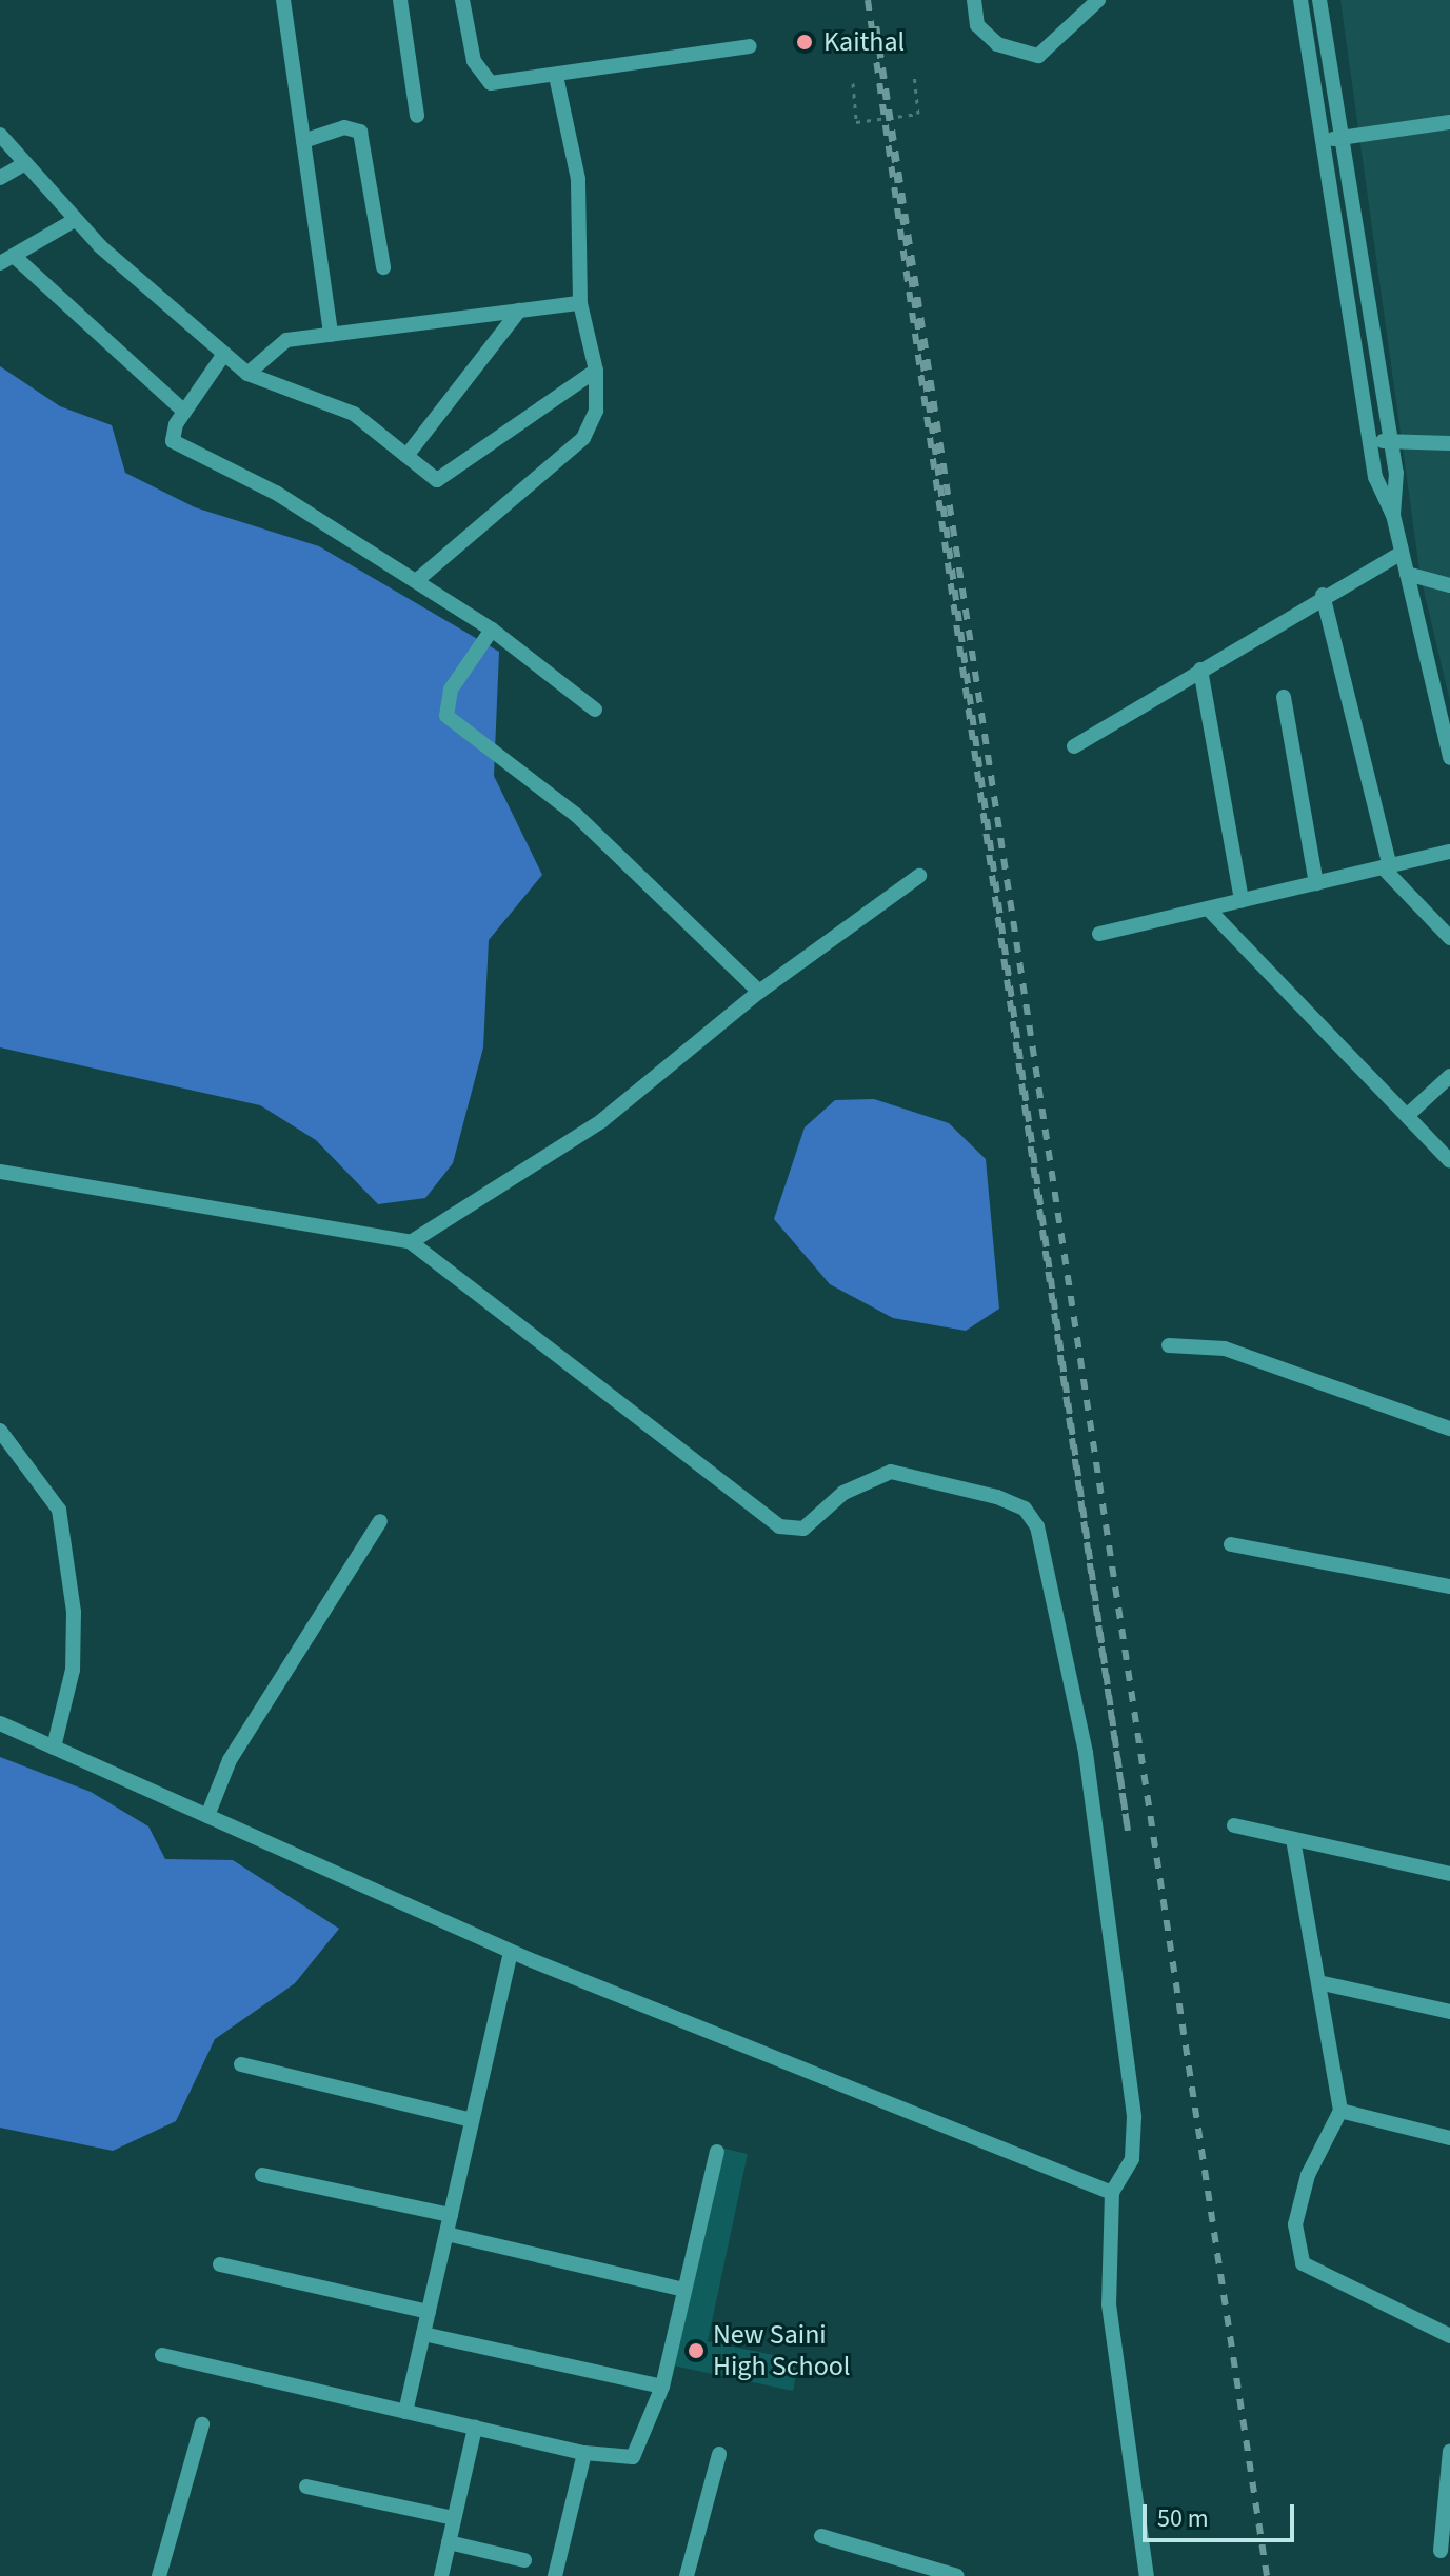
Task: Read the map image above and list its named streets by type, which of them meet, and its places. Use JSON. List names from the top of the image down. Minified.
{"places":["Kaithal","New Saini High School"],"scale_bar":"50 m"}
